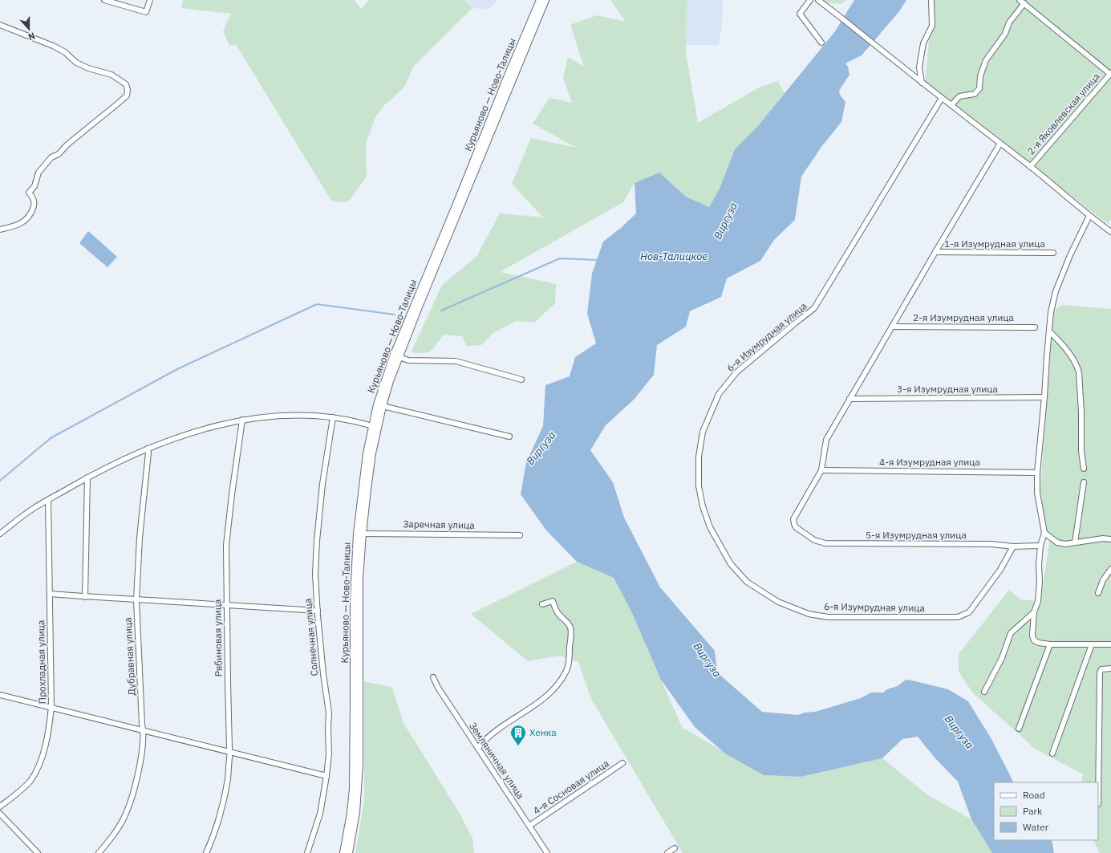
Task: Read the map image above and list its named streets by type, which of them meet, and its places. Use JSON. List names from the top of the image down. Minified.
{"streets":{"main road":["Курьяново — Ново-Талицы"],"street":["2-я Яковлевская улица","1-я Изумрудная улица","2-я Изумрудная улица","6-я Изумрудная улица","3-я Изумрудная улица","4-я Изумрудная улица","Заречная улица","5-я Изумрудная улица","Солнечная улица","Рябиновая улица","Дубравная улица","Прохладная улица","Земляничная улица","4-я Сосновая улица"]},"crossings":[["Курьяново — Ново-Талицы","Заречная улица"],["6-я Изумрудная улица","5-я Изумрудная улица"],["4-я Изумрудная улица","5-я Изумрудная улица"],["Земляничная улица","4-я Сосновая улица"]],"water":["Виргуза","Нов-Талицкое"],"places":{"building":["Хенка"]},"legend":["Road","Park","Water"],"north":"bottom"}
